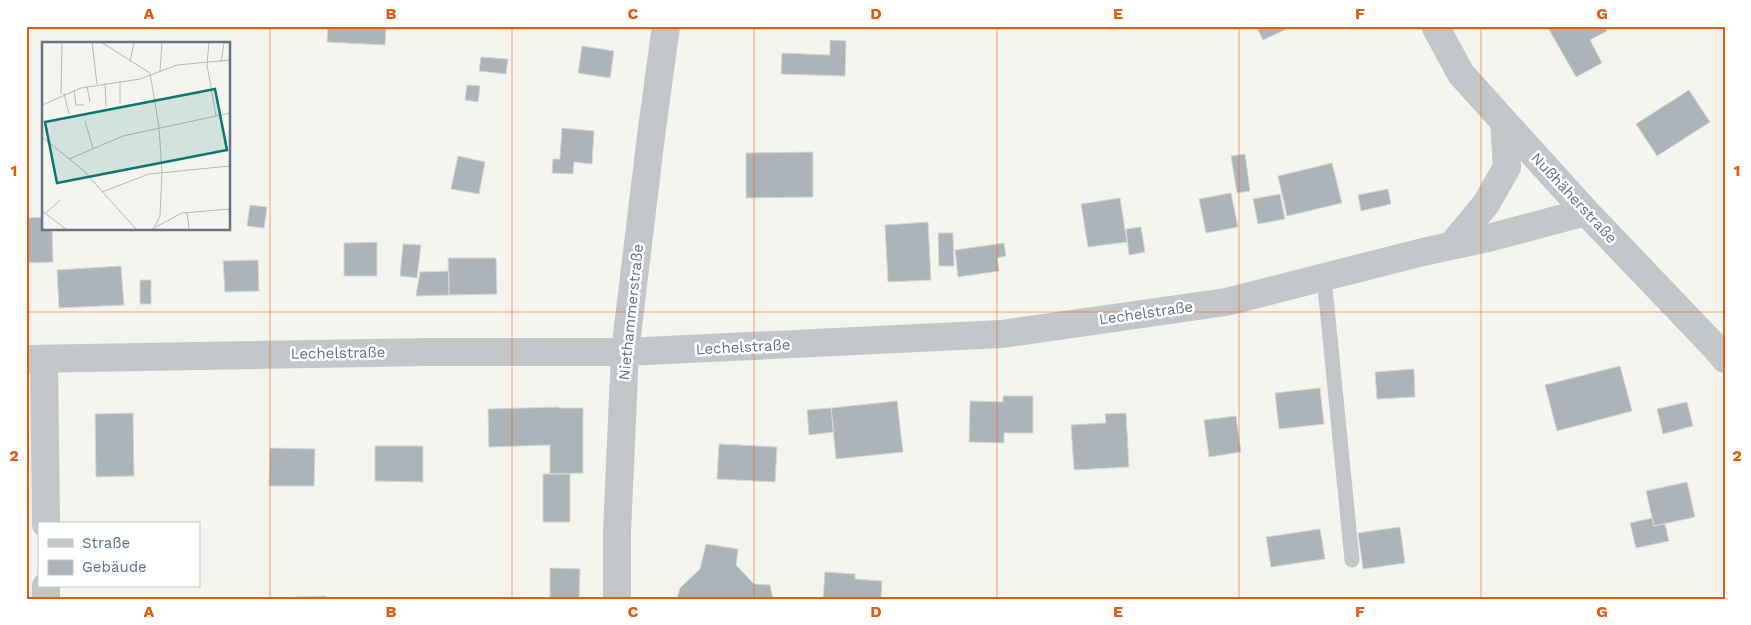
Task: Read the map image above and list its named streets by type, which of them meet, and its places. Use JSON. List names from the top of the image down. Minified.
{"streets":{"street":["Nußhäherstraße","Niethammerstraße","Lechelstraße"]},"crossings":[["Nußhäherstraße","Lechelstraße"],["Niethammerstraße","Lechelstraße"]],"legend":["Straße","Gebäude"],"grid":{"columns":["A","B","C","D","E","F","G"],"rows":["1","2"]}}
